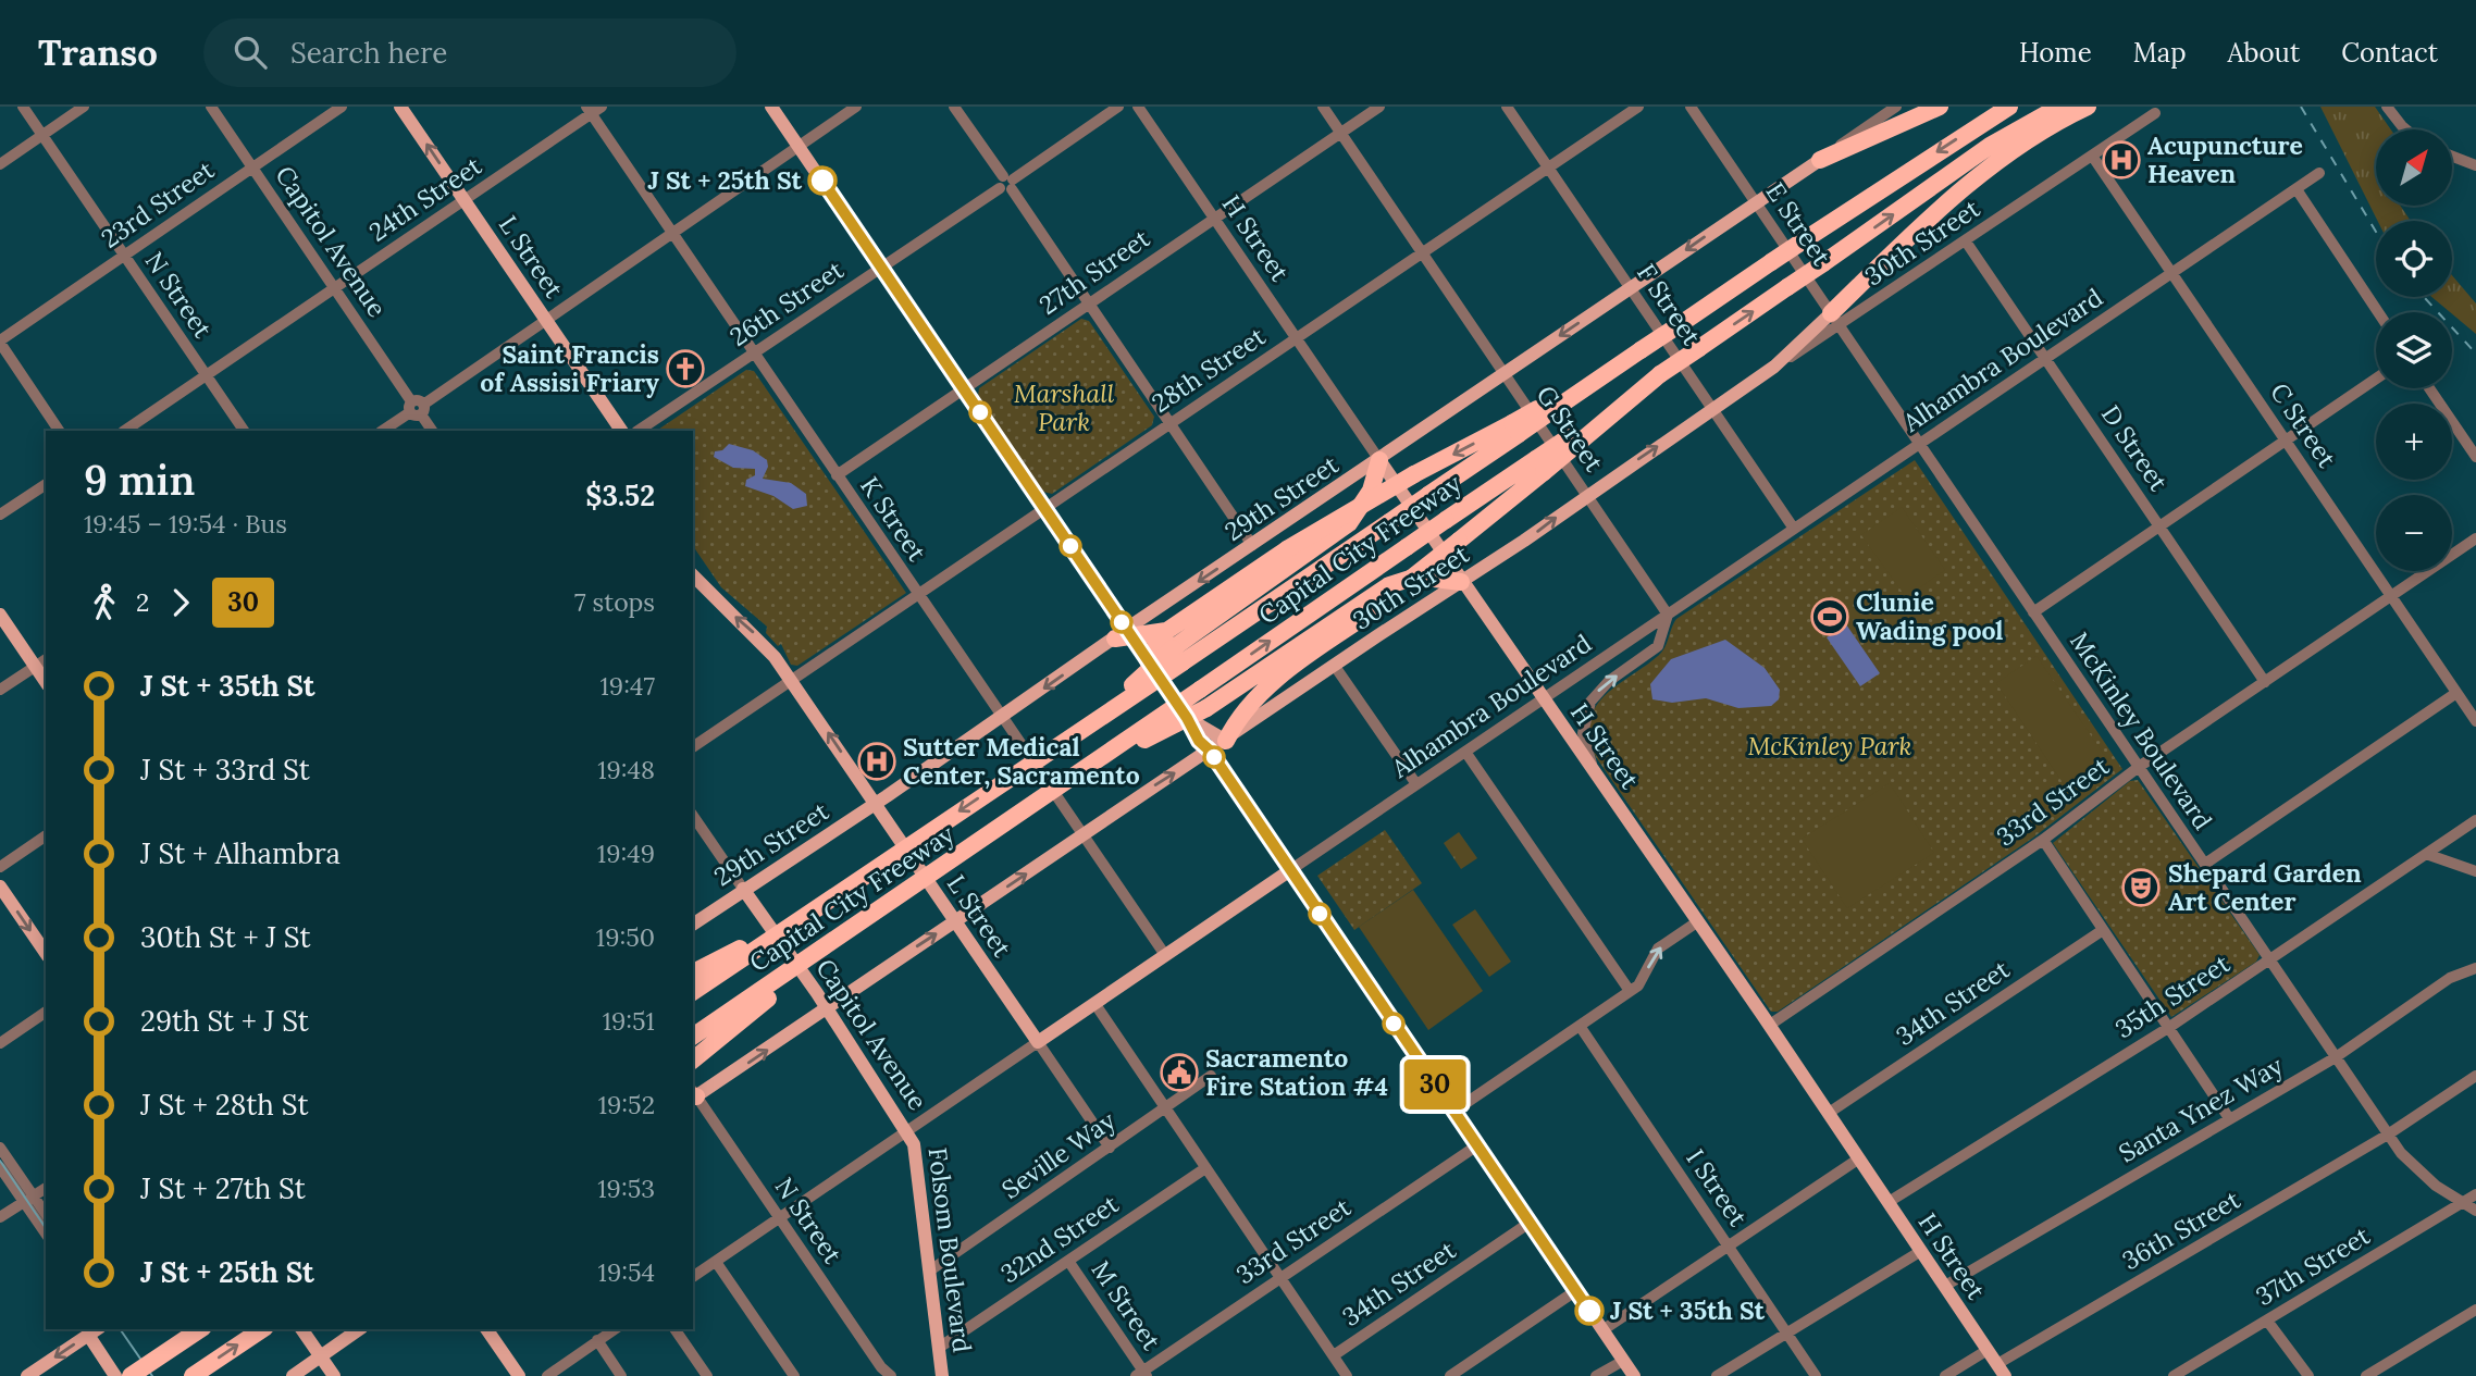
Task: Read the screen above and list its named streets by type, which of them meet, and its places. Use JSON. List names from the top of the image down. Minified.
{"streets":{"highway":["Capital City Freeway"],"main road":["H Street","Capitol Avenue","30th Street","L Street","Alhambra Boulevard","29th Street","Folsom Boulevard"],"street":["24th Street","23rd Street","E Street","27th Street","N Street","26th Street","F Street","28th Street","C Street","G Street","D Street","K Street","McKinley Boulevard","33rd Street","35th Street","34th Street","Santa Ynez Way","Seville Way","I Street","36th Street","32nd Street","37th Street","M Street"]},"crossings":[["24th Street","Capitol Avenue"],["24th Street","L Street"],["24th Street","N Street"],["24th Street","K Street"],["23rd Street","Capitol Avenue"],["23rd Street","N Street"],["E Street","30th Street"],["E Street","Alhambra Boulevard"],["E Street","29th Street"],["E Street","McKinley Boulevard"],["H Street","30th Street"],["H Street","27th Street"],["H Street","Alhambra Boulevard"],["H Street","28th Street"],["H Street","29th Street"],["H Street","33rd Street"],["H Street","35th Street"],["H Street","34th Street"],["H Street","Santa Ynez Way"],["H Street","36th Street"],["Capitol Avenue","30th Street"],["Capitol Avenue","Alhambra Boulevard"],["Capitol Avenue","29th Street"],["Capitol Avenue","Folsom Boulevard"],["30th Street","L Street"],["30th Street","N Street"],["30th Street","F Street"],["30th Street","C Street"],["30th Street","G Street"],["30th Street","D Street"],["30th Street","K Street"],["L Street","Alhambra Boulevard"],["L Street","28th Street"],["L Street","29th Street"],["L Street","Seville Way"],["27th Street","G Street"],["27th Street","K Street"],["N Street","Alhambra Boulevard"],["26th Street","K Street"],["F Street","Alhambra Boulevard"],["F Street","28th Street"],["F Street","29th Street"],["Alhambra Boulevard","C Street"],["Alhambra Boulevard","G Street"],["Alhambra Boulevard","D Street"],["Alhambra Boulevard","K Street"],["Alhambra Boulevard","McKinley Boulevard"],["Alhambra Boulevard","Folsom Boulevard"],["28th Street","G Street"],["28th Street","K Street"],["C Street","33rd Street"],["G Street","29th Street"],["D Street","33rd Street"],["29th Street","K Street"],["McKinley Boulevard","33rd Street"],["McKinley Boulevard","35th Street"],["McKinley Boulevard","Santa Ynez Way"],["McKinley Boulevard","36th Street"],["McKinley Boulevard","37th Street"],["33rd Street","M Street"],["Seville Way","Folsom Boulevard"],["32nd Street","Folsom Boulevard"],["32nd Street","M Street"]],"one_way":["30th Street","L Street","29th Street"],"parks":["Marshall Park","McKinley Park"],"places":{"hospital":["Acupuncture Heaven","Sutter Medical Center, Sacramento"],"other":["J St + 25th St","J St + 35th St"],"church":["Saint Francis of Assisi Friary"],"sports":["Clunie Wading pool"],"theatre":["Shepard Garden Art Center"],"public building":["Sacramento Fire Station #4"]},"lines":["bus line 30"],"north":"top right","page":{"header":"Transo","search":"Search here","nav":["Home","Map","About","Contact"],"on_map":"30","map_buttons":["+","−"],"heading":["9 min","19:45 – 19:54 · Bus","$3.52"],"legs":["2","30","7 stops"],"list":[{"name":"J St + 35th St","value":"19:47"},{"name":"J St + 33rd St","value":"19:48"},{"name":"J St + Alhambra","value":"19:49"},{"name":"30th St + J St","value":"19:50"},{"name":"29th St + J St","value":"19:51"},{"name":"J St + 28th St","value":"19:52"},{"name":"J St + 27th St","value":"19:53"},{"name":"J St + 25th St","value":"19:54"}]}}
